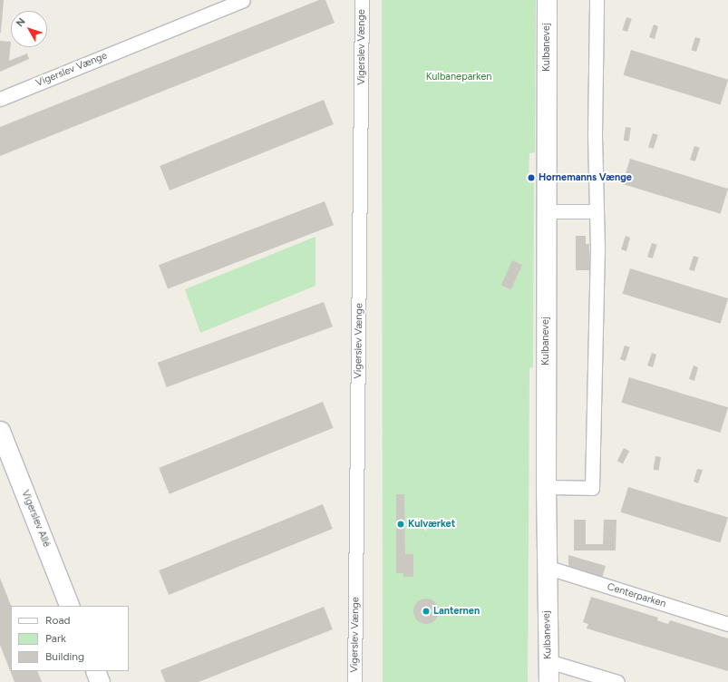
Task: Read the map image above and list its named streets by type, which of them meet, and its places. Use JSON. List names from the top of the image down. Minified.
{"streets":{"street":["Vigerslev Vænge","Kulbanevej","Vigerslev Allé","Centerparken"]},"crossings":[["Kulbanevej","Centerparken"]],"parks":["Kulbaneparken"],"places":["Hornemanns Vænge","Kulværket","Lanternen"],"legend":["Road","Park","Building"],"north":"top left"}
